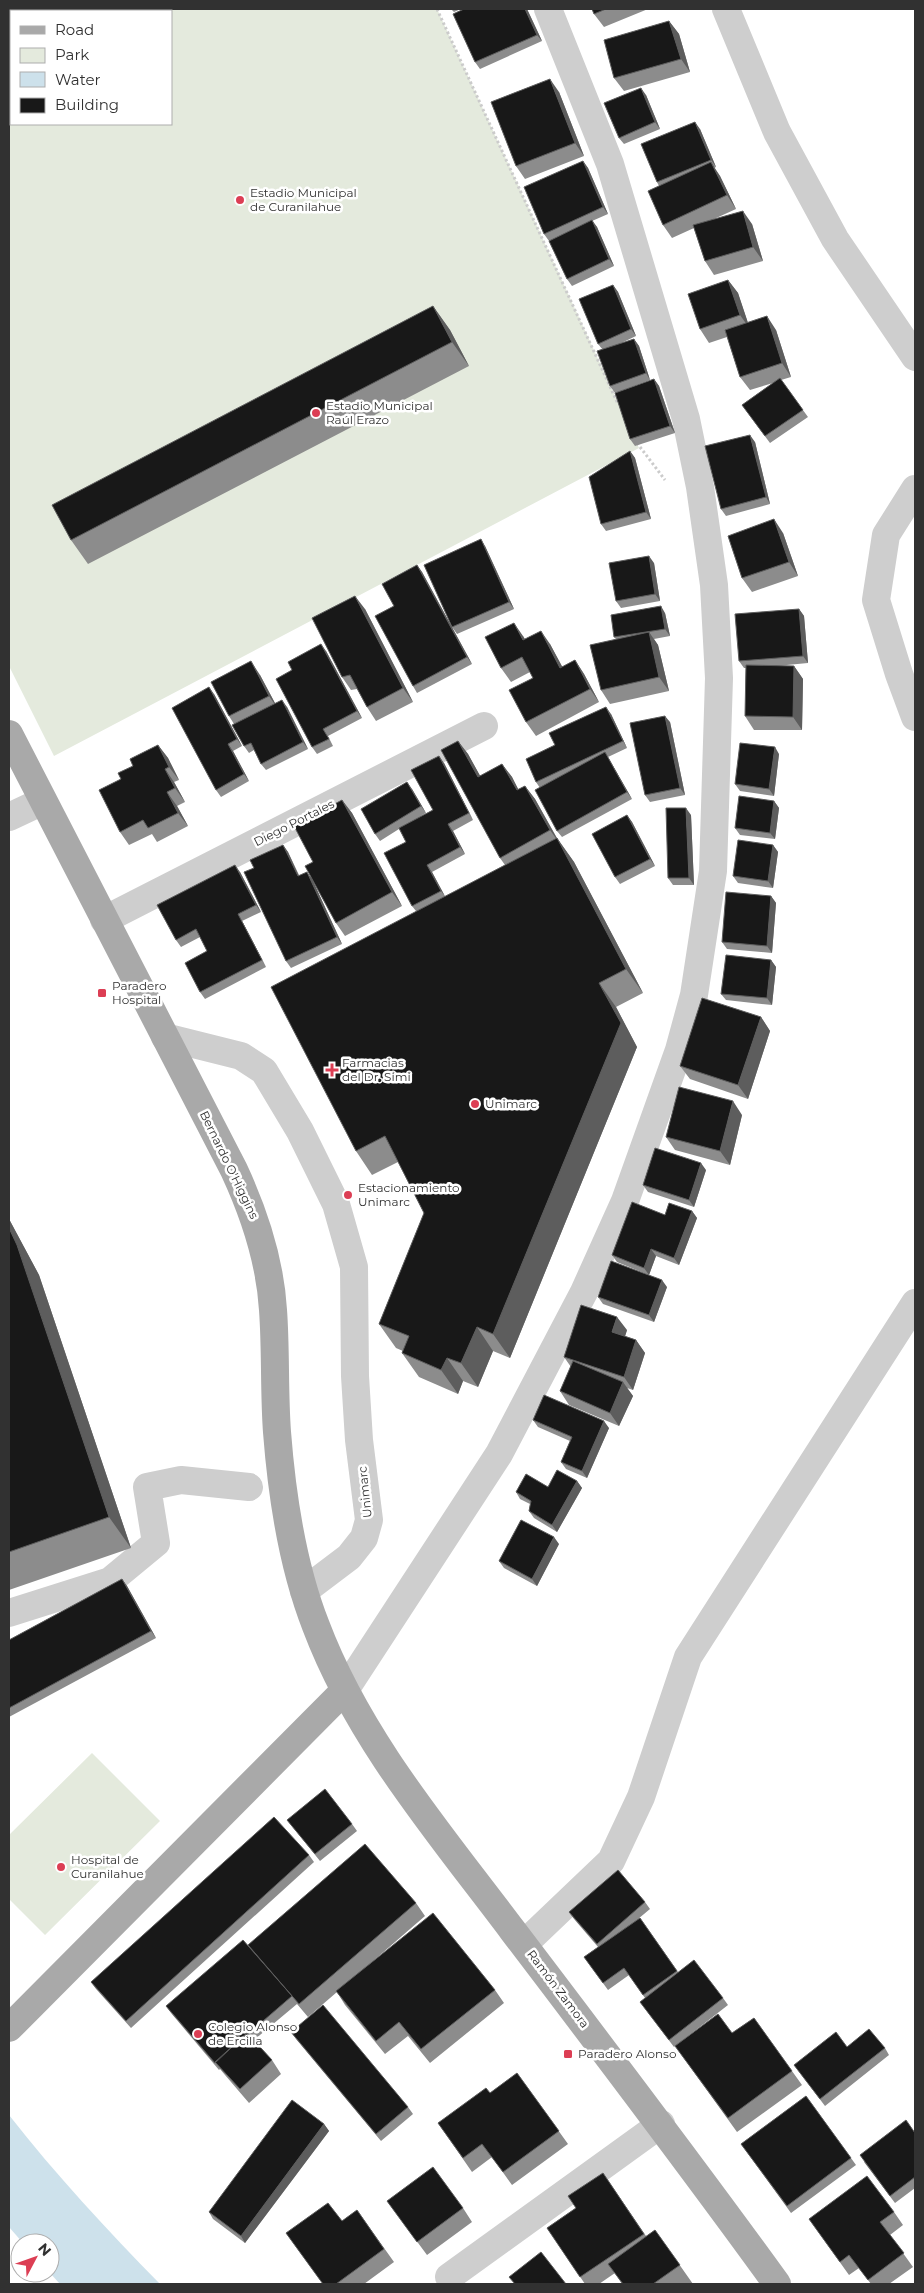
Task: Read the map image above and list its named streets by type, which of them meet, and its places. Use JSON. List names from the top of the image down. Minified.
{"streets":{"main road":["Bernardo O'Higgins","Ramón Zamora"],"street":["Diego Portales","Unimarc"]},"crossings":[["Diego Portales","Bernardo O'Higgins"],["Bernardo O'Higgins","Unimarc"],["Bernardo O'Higgins","Ramón Zamora"]],"places":{"other":["Estadio Municipal de Curanilahue","Estadio Municipal Raúl Erazo","Unimarc","Estacionamiento Unimarc","Hospital de Curanilahue","Colegio Alonso de Ercilla"],"transit":["Paradero Hospital","Paradero Alonso"],"health":["Farmacias del Dr. Simi"]},"legend":["Road","Park","Water","Building"],"north":"top right"}
